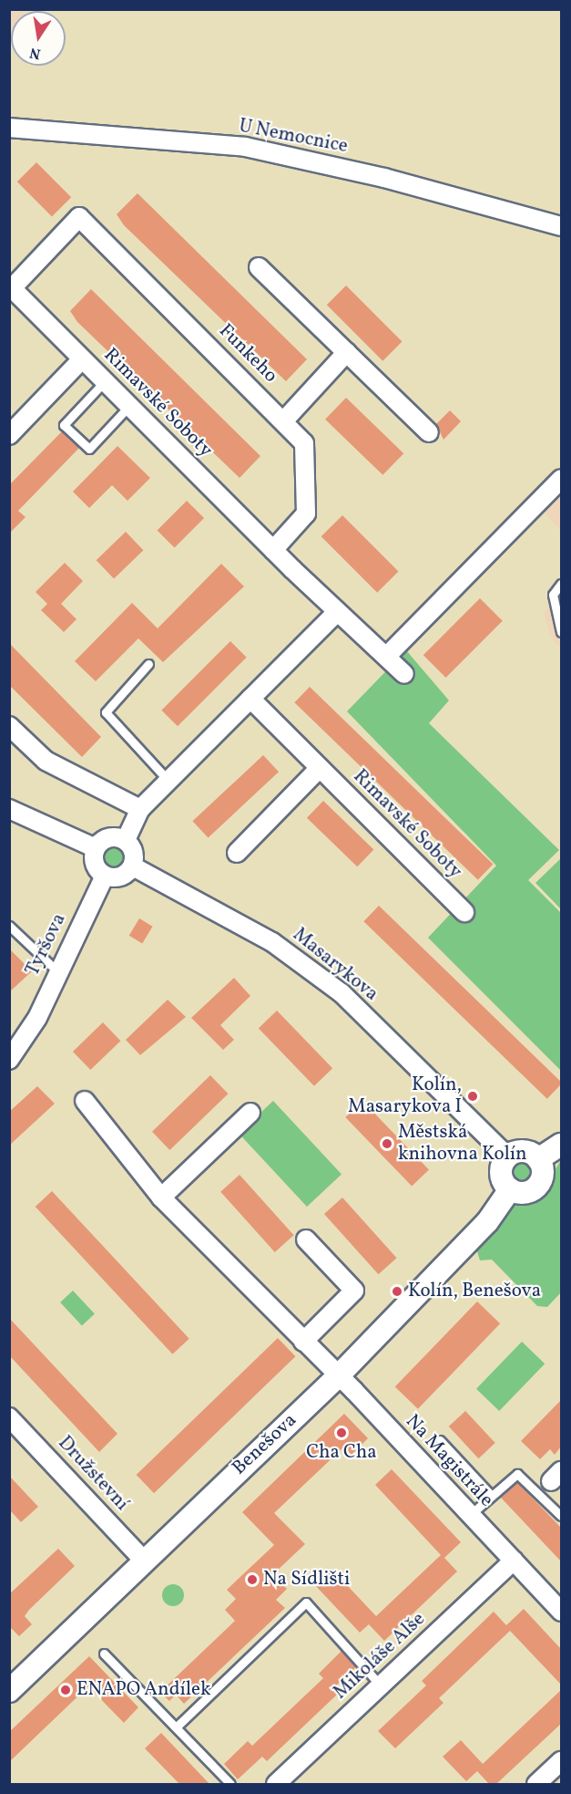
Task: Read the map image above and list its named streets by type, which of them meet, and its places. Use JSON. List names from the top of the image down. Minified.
{"streets":{"street":["U Nemocnice","Funkeho","Rimavské Soboty","Tyršova","Masarykova","Benešova","Na Magistrále","Družstevní","Mikoláše Alše"]},"crossings":[["Funkeho","Rimavské Soboty"],["Tyršova","Masarykova"],["Masarykova","Benešova"],["Benešova","Na Magistrále"],["Benešova","Družstevní"],["Na Magistrále","Mikoláše Alše"]],"places":["Kolín, Masarykova I","Městská knihovna Kolín","Kolín, Benešova","Cha Cha","Na Sídlišti","ENAPO Andílek"],"north":"bottom"}
